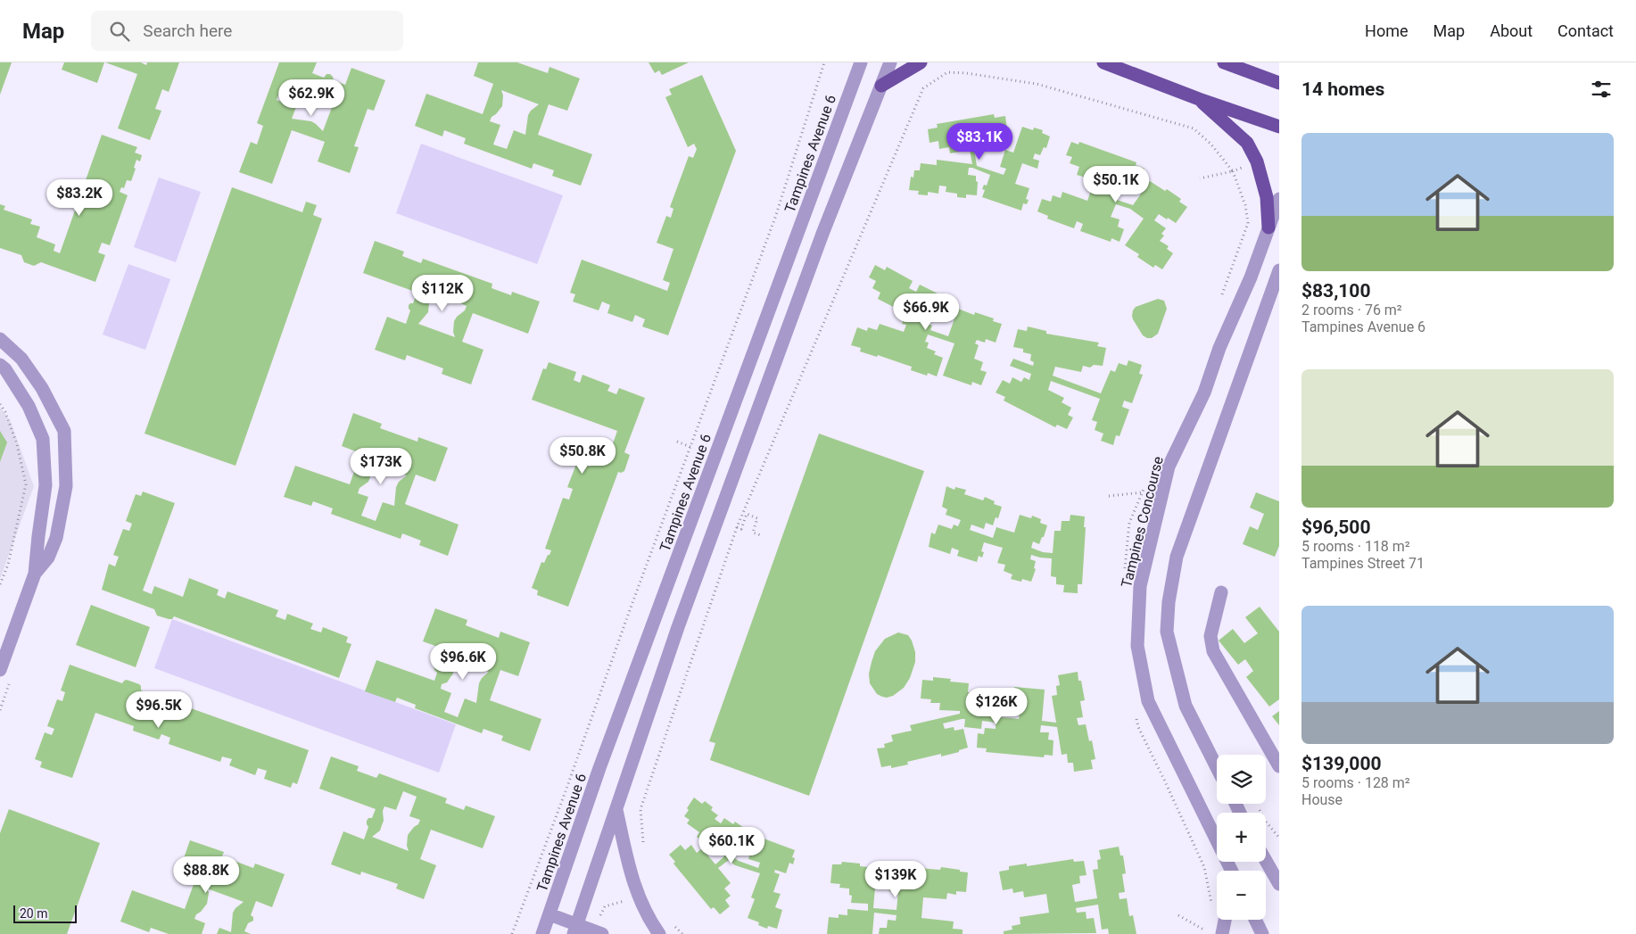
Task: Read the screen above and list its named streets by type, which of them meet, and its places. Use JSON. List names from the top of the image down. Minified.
{"streets":{"street":["Tampines Avenue 6","Tampines Concourse"]},"scale_bar":"20 m","page":{"header":"Map","search":"Search here","nav":["Home","Map","About","Contact"],"heading":"14 homes","price":["$62.9K","$83.1K","$50.1K","$83.2K","$112K","$66.9K","$50.8K","$173K","$96.6K","$126K","$96.5K","$60.1K","$88.8K","$139K"],"list":[{"name":"$83,100","note":"2 rooms · 76 m² · Tampines Avenue 6"},{"name":"$96,500","note":"5 rooms · 118 m² · Tampines Street 71"},{"name":"$139,000","note":"5 rooms · 128 m² · House"}],"map_buttons":["+","−"],"scale":"20 m"}}
